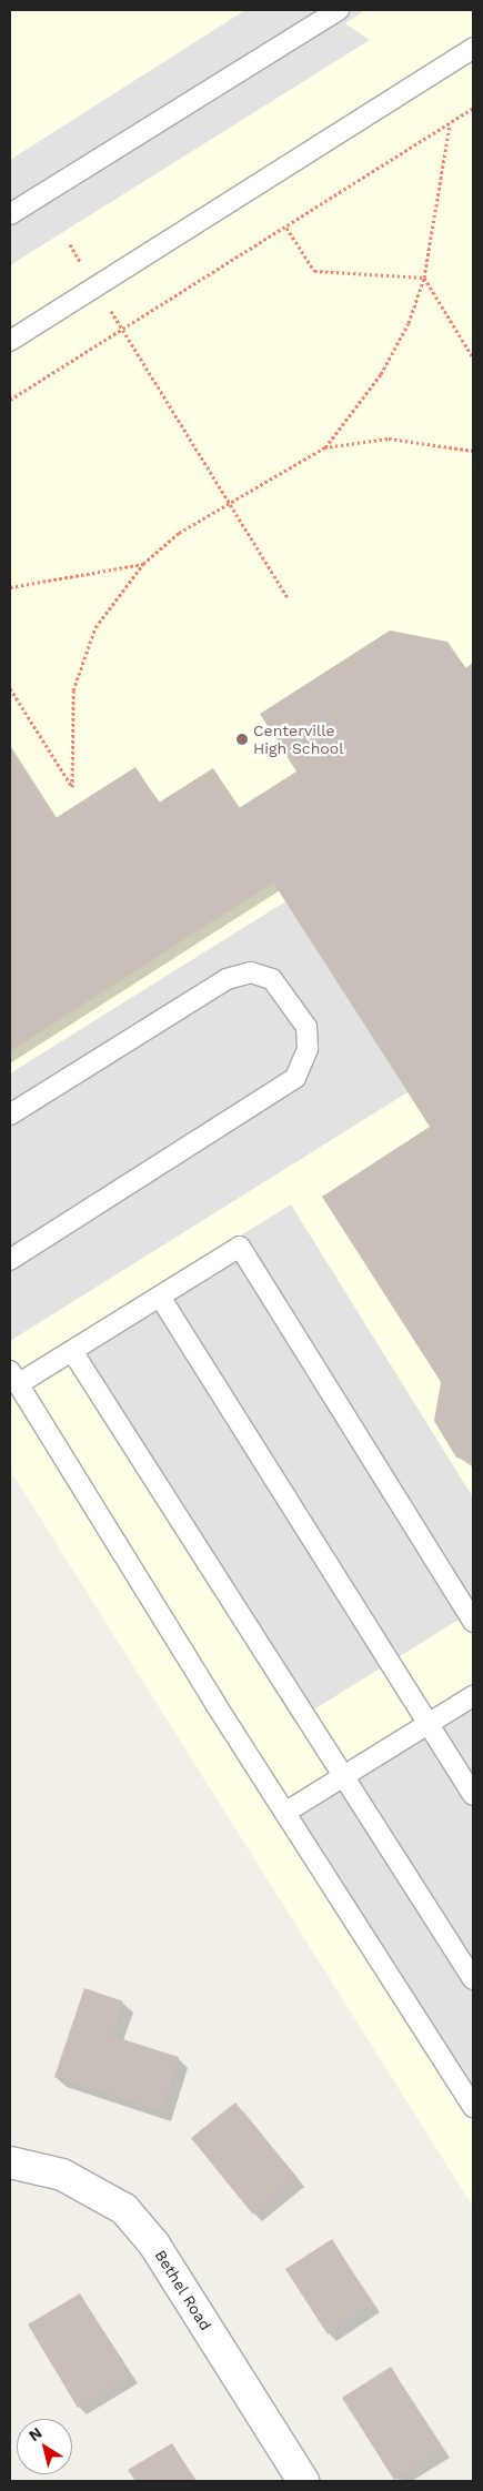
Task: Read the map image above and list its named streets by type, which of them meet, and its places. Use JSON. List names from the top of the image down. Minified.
{"streets":{"street":["Bethel Road"]},"places":["Centerville High School"],"north":"top left"}
